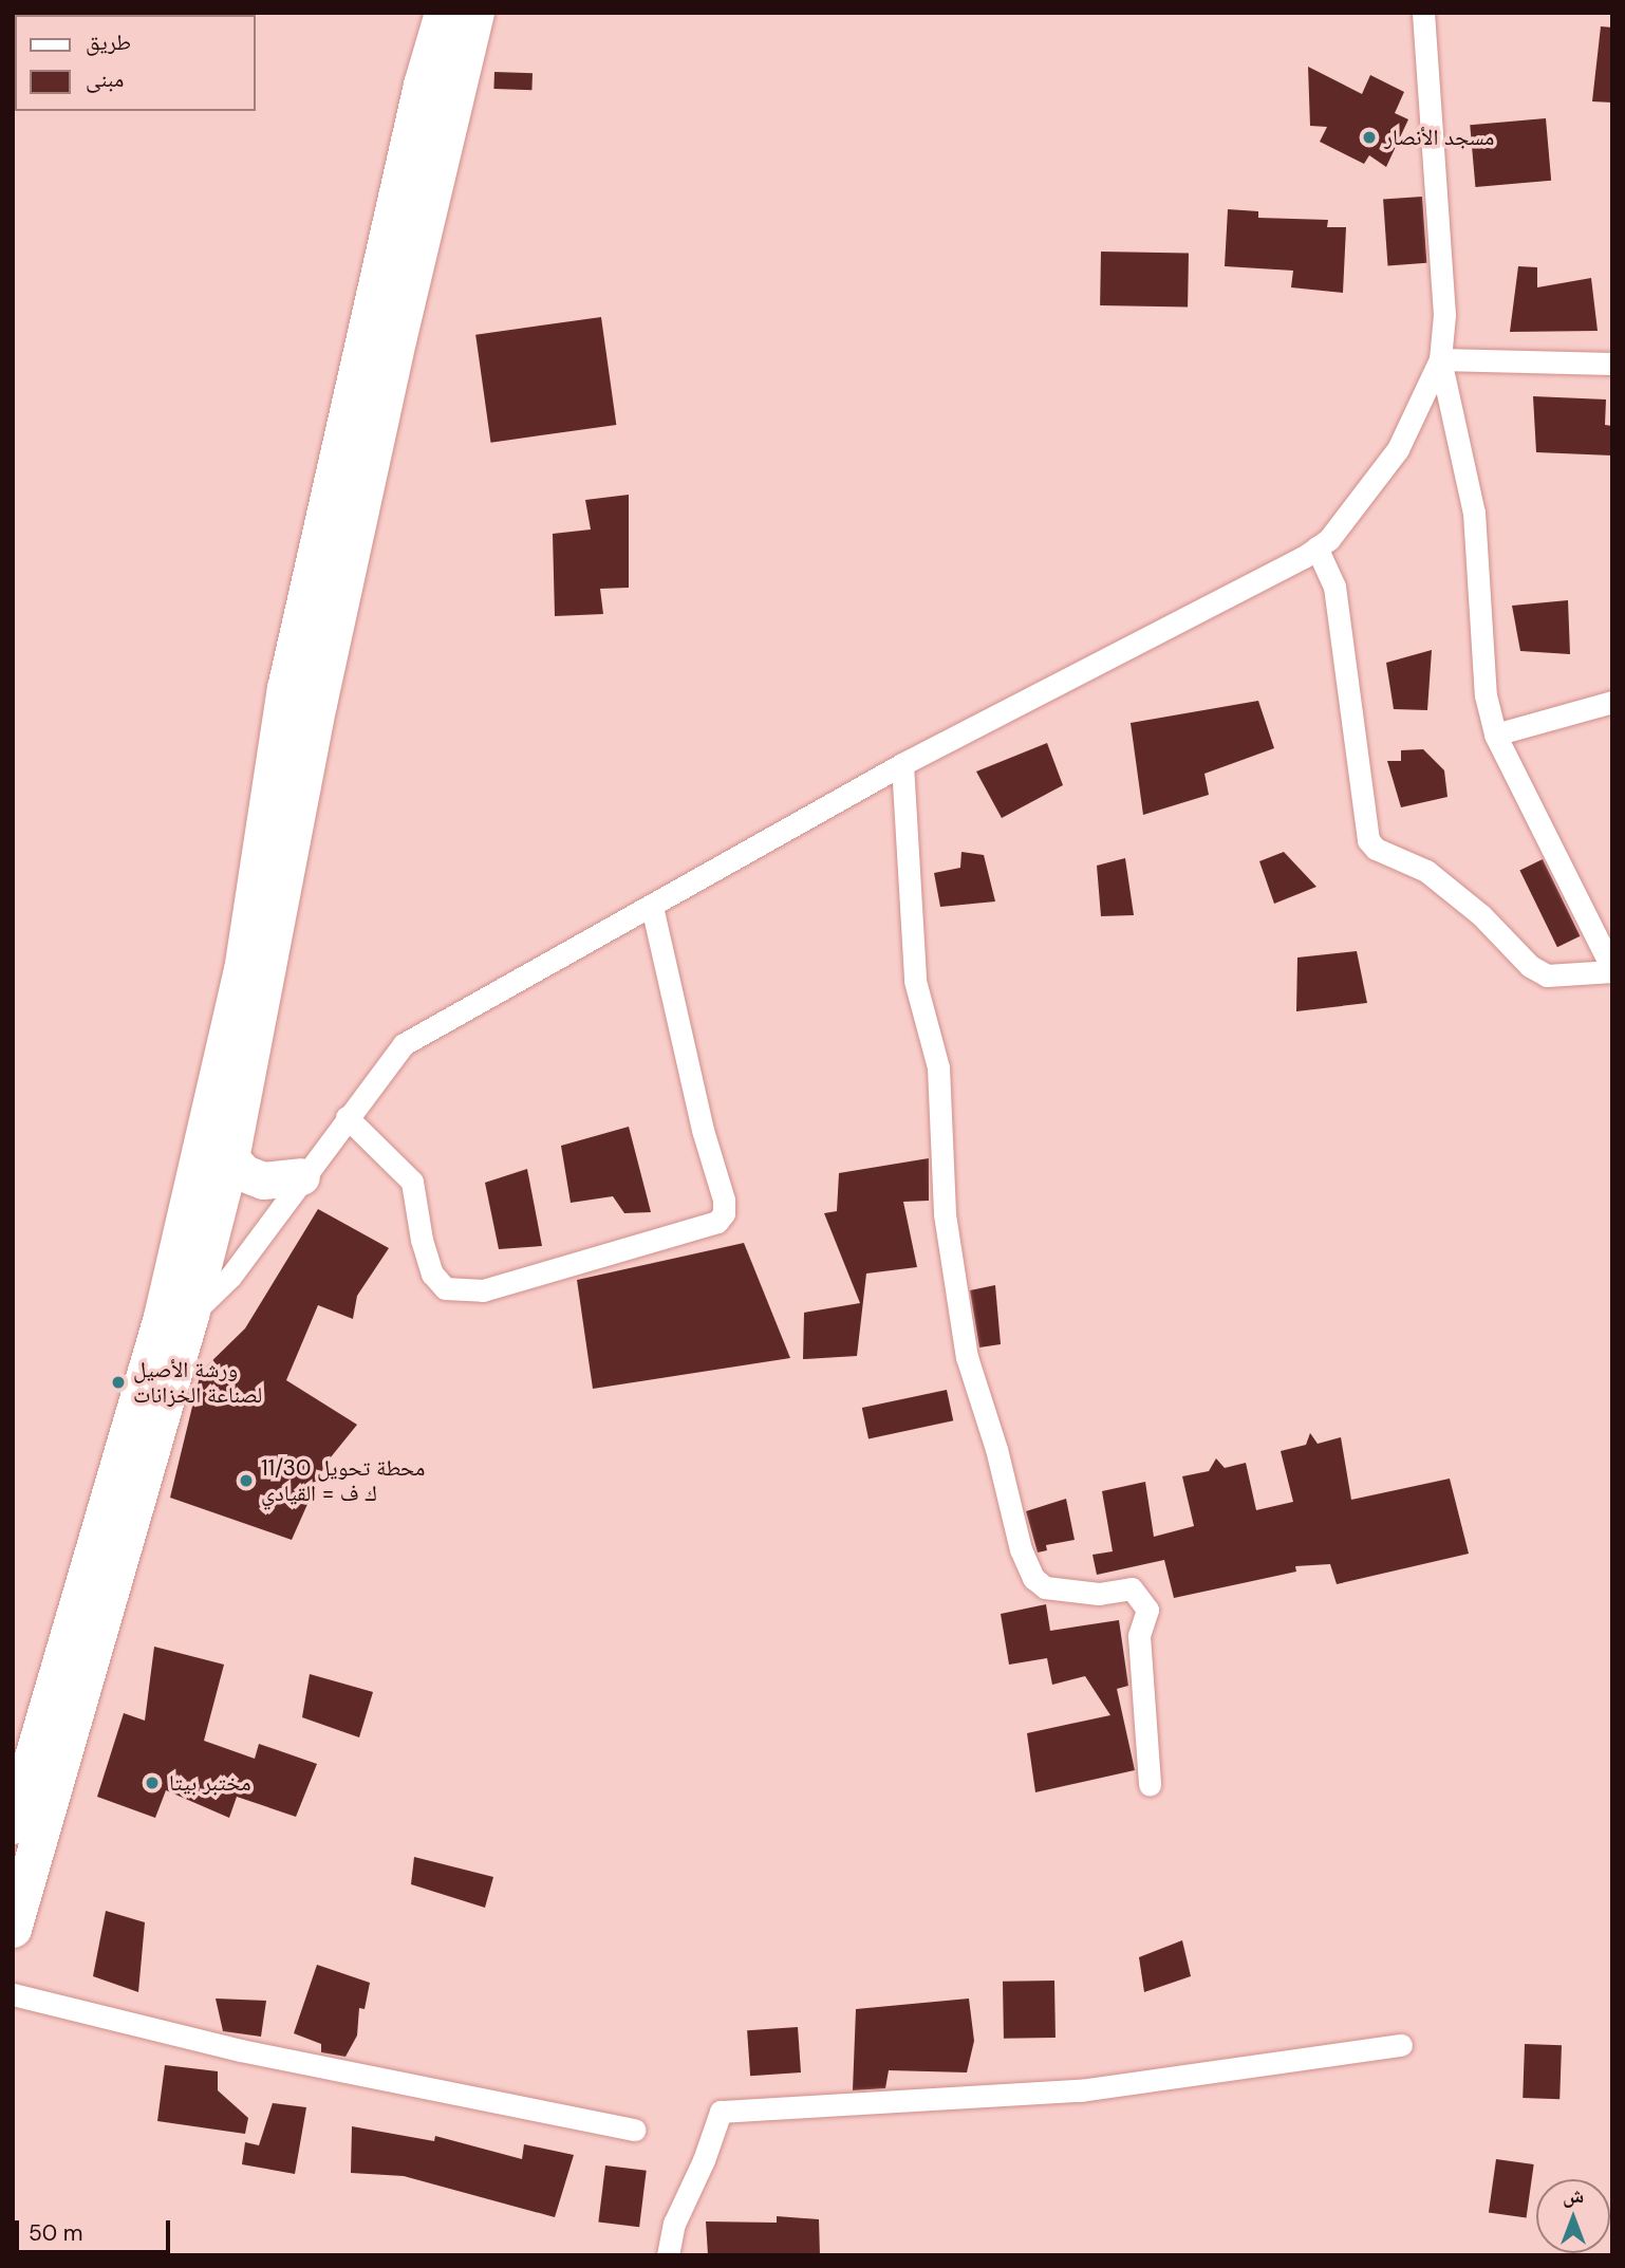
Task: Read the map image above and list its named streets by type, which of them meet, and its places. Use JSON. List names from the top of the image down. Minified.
{"places":["مسجد الأنصار","ورشة الأصيل لصناعة الخزانات","محطة تحويل 11/30 ك ف = القيادي","مختبر بيتا"],"legend":["طريق","مبنى"],"scale_bar":"50 m","north":"top"}
